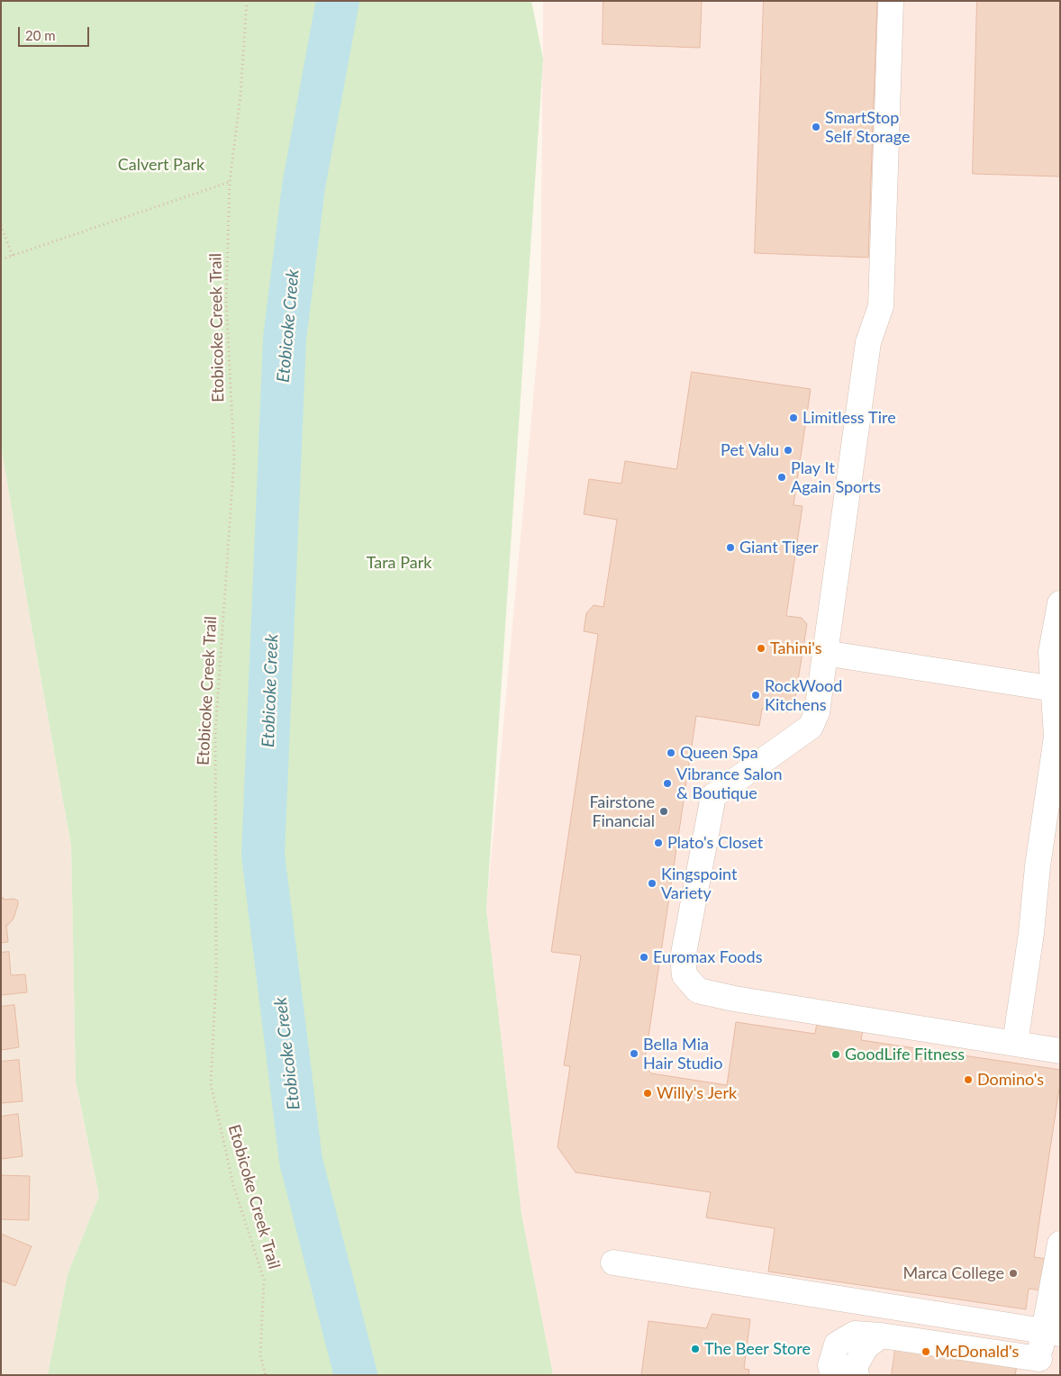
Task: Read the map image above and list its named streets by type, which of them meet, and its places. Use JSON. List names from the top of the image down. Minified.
{"streets":{"path":["Etobicoke Creek Trail"]},"water":["Etobicoke Creek"],"parks":["Calvert Park","Tara Park"],"places":["SmartStop Self Storage","Limitless Tire","Pet Valu","Play It Again Sports","Giant Tiger","Tahini's","RockWood Kitchens","Queen Spa","Vibrance Salon & Boutique","Fairstone Financial","Plato's Closet","Kingspoint Variety","Euromax Foods","Bella Mia Hair Studio","GoodLife Fitness","Domino's","Willy's Jerk","Marca College","The Beer Store","McDonald's"],"scale_bar":"20 m"}
